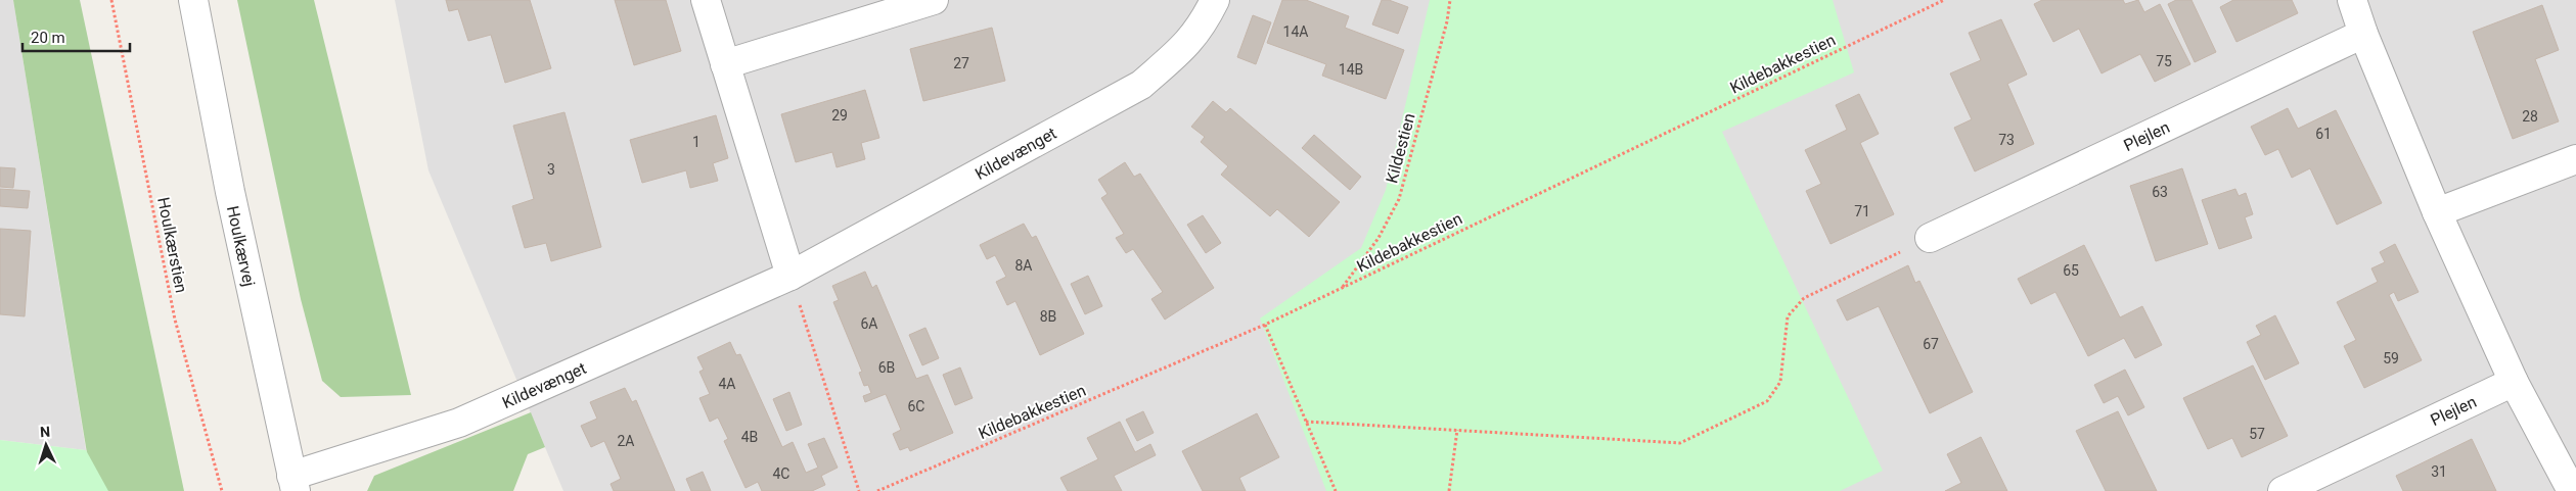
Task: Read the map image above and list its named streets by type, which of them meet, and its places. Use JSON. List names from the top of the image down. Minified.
{"streets":{"street":["Plejlen","Kildevænget","Houlkærvej"],"path":["Kildebakkestien","Kildestien","Houlkærstien"]},"crossings":[["Kildebakkestien","Kildestien"],["Kildevænget","Houlkærvej"]],"house_numbers":["14A","75","27","14B","29","28","61","73","1","3","63","71","8A","65","8B","6A","67","59","6B","4A","6C","57","4B","2A","31","4C"],"scale_bar":"20 m","north":"top"}
